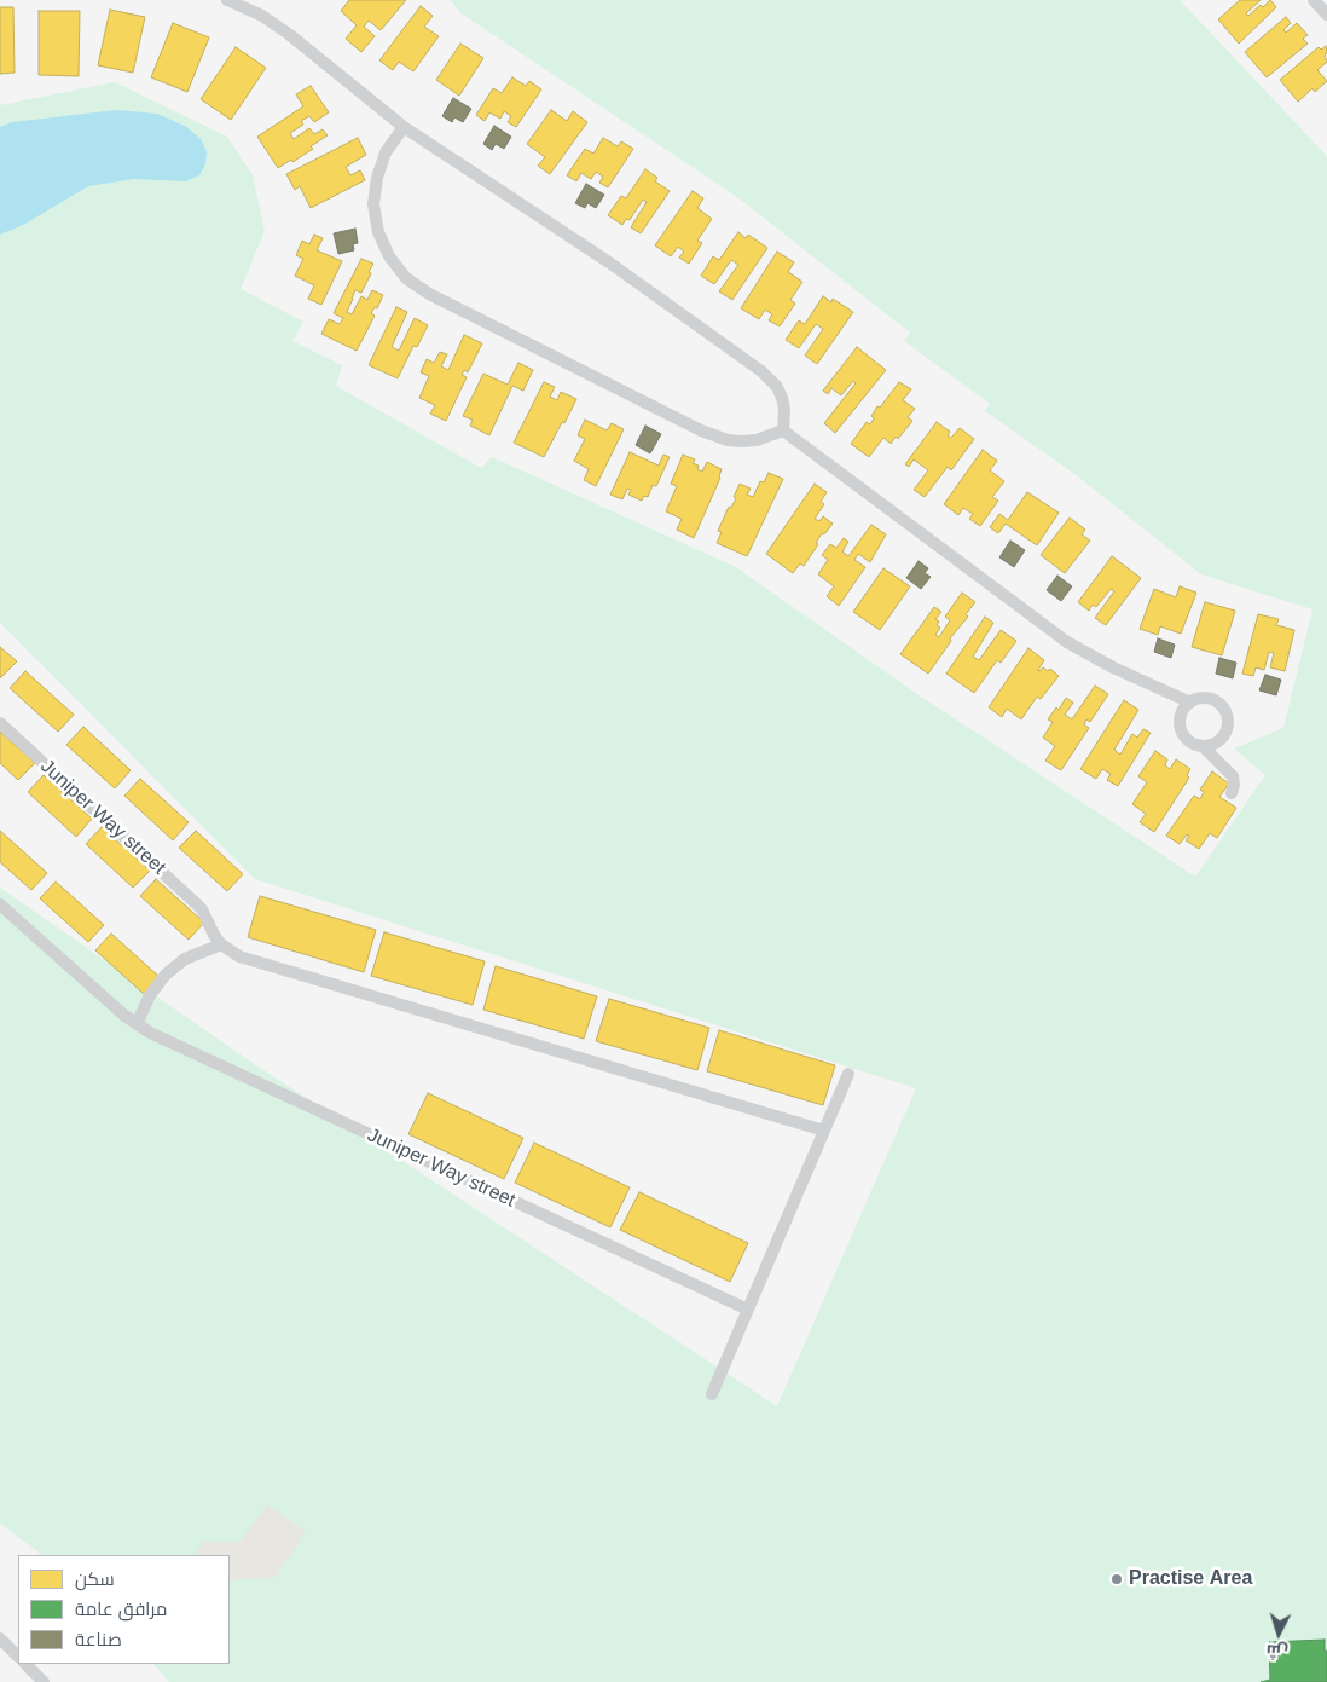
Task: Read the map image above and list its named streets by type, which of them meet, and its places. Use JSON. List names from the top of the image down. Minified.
{"streets":{"street":["Juniper Way street"]},"places":["Practise Area"],"legend":["سكن","مرافق عامة","صناعة"],"north":"bottom"}
